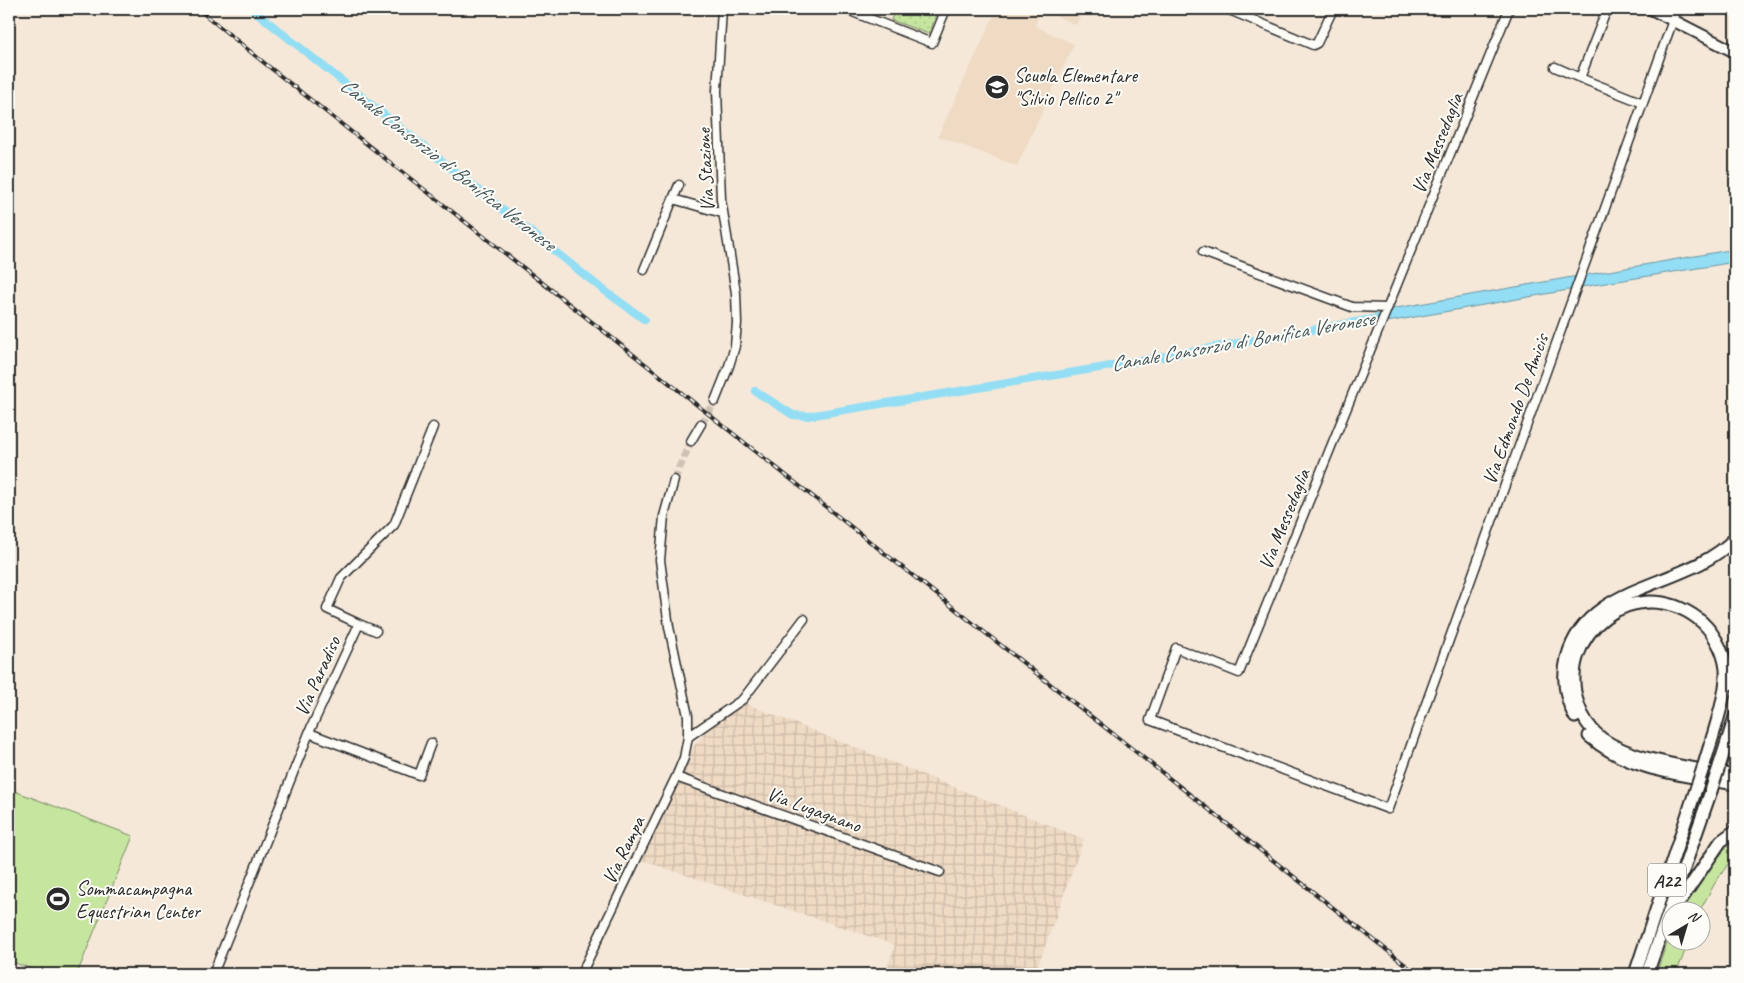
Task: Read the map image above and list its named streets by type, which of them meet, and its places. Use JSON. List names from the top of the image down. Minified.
{"streets":{"highway":["A22"],"street":["Via Messedaglia","Via Stazione","Via Edmondo De Amicis","Via Paradiso","Via Lugagnano","Via Rampa"]},"crossings":[["Via Messedaglia","Via Edmondo De Amicis"],["Via Lugagnano","Via Rampa"]],"water":["Canale Consorzio di Bonifica Veronese"],"places":{"school or university":["Scuola Elementare \"Silvio Pellico 2\""],"sports":["Sommacampagna Equestrian Center"]},"north":"top right"}
